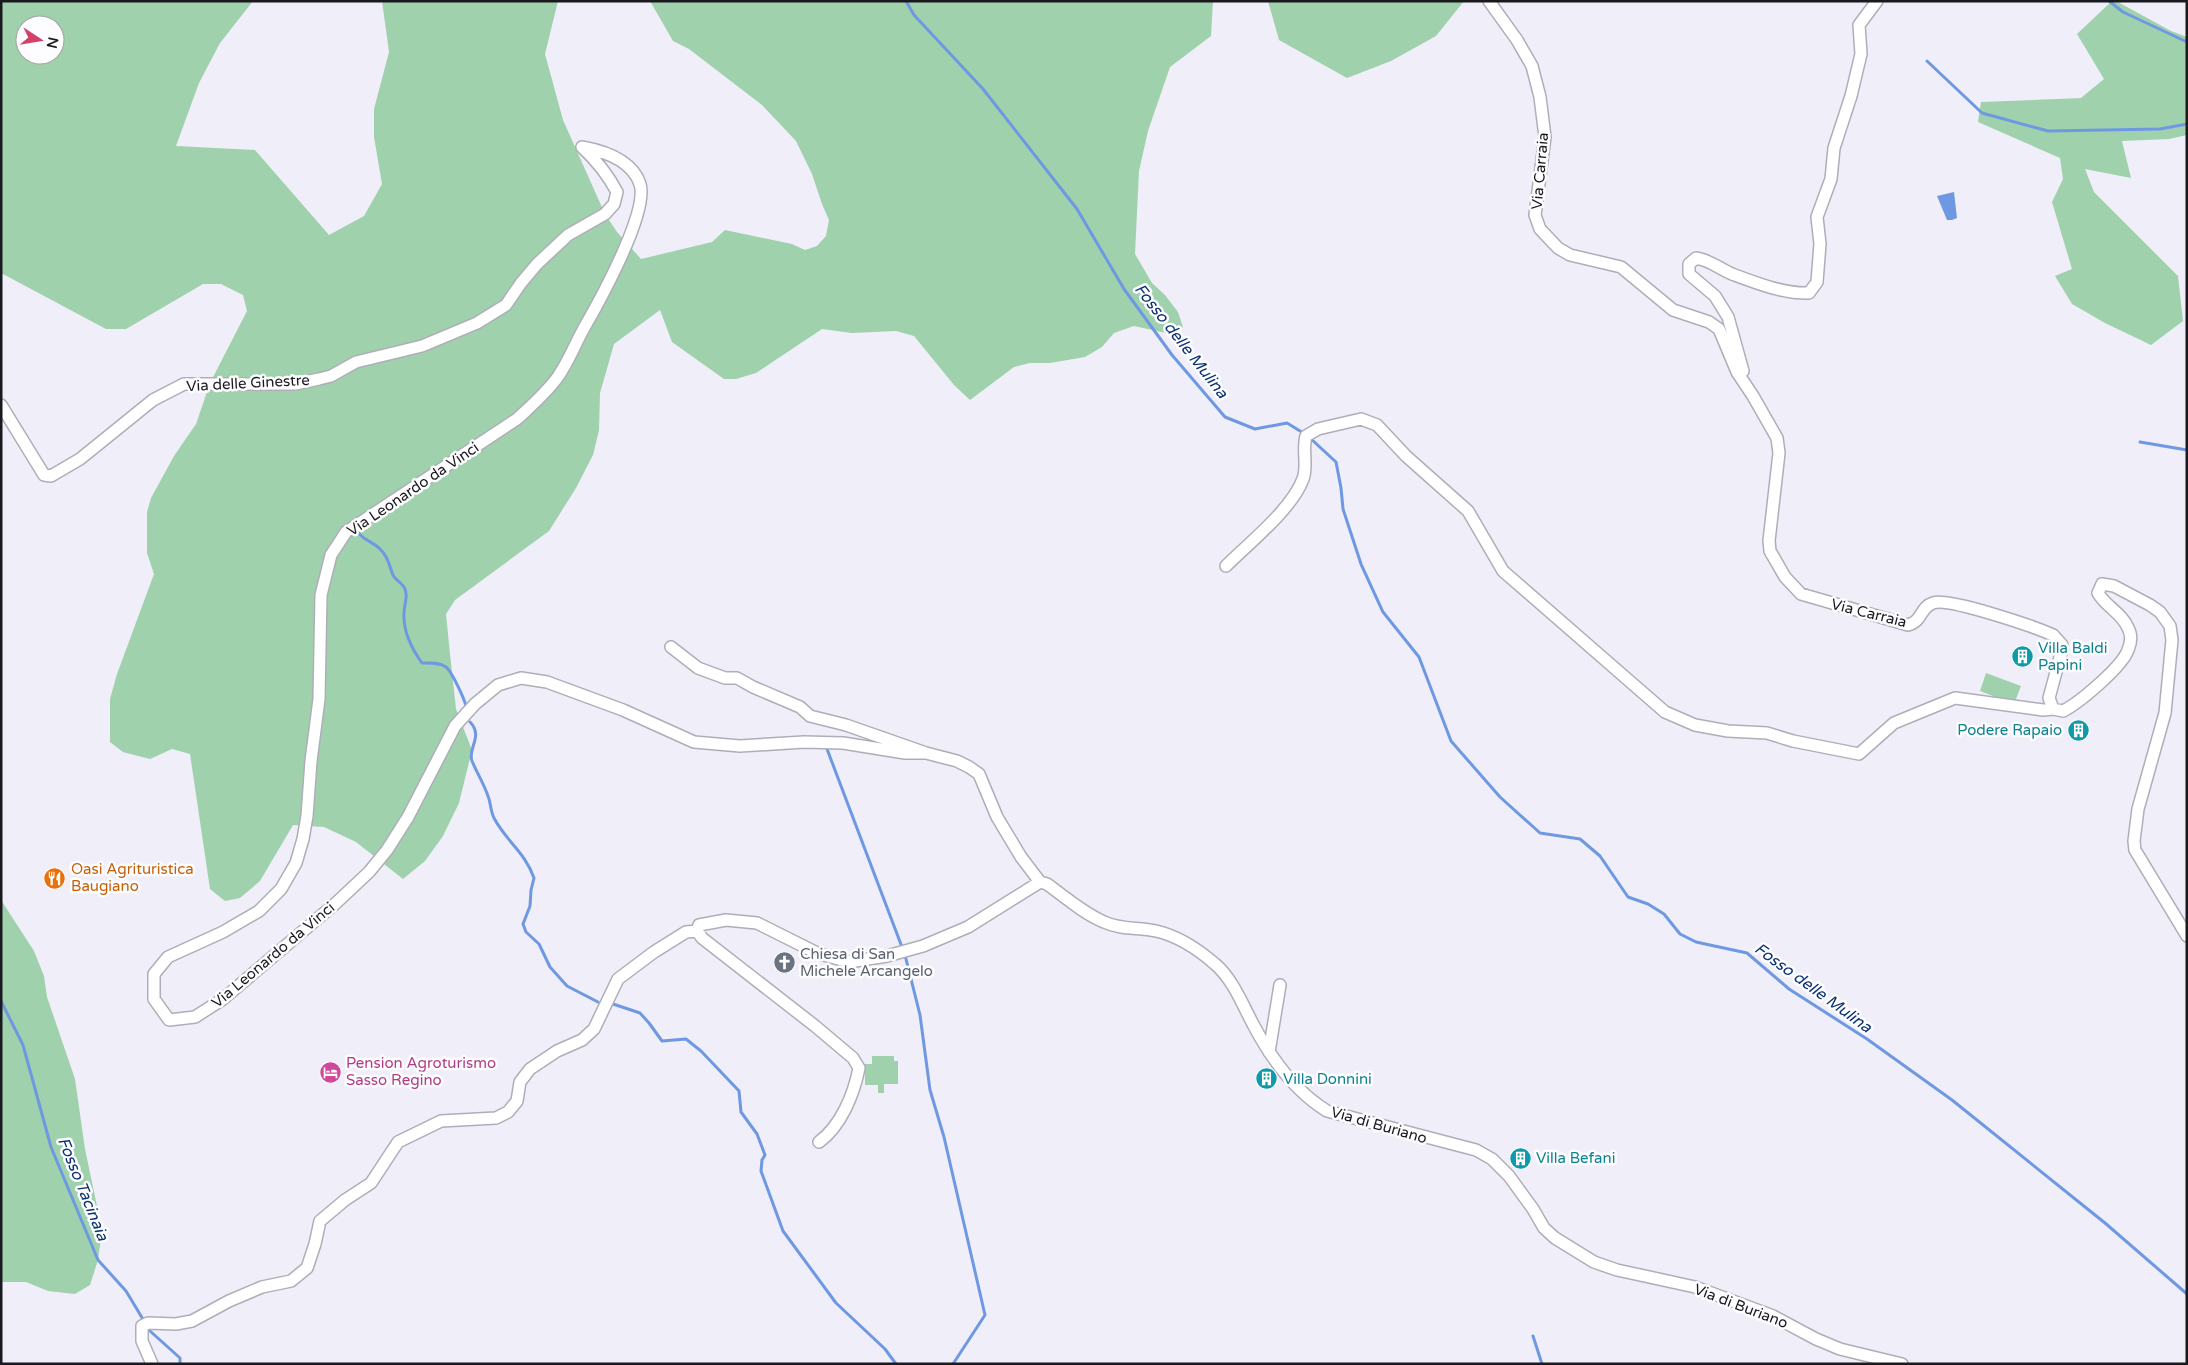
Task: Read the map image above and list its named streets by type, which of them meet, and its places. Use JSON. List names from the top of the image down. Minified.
{"streets":{"street":["Via Carraia","Via delle Ginestre","Via Leonardo da Vinci","Via di Buriano"]},"crossings":[["Via delle Ginestre","Via Leonardo da Vinci"],["Via Leonardo da Vinci","Via di Buriano"]],"water":["Fosso delle Mulina","Fosso Tacinaia"],"places":{"building":["Villa Baldi Papini","Podere Rapaio","Villa Donnini","Villa Befani"],"restaurant":["Oasi Agrituristica Baugiano"],"church":["Chiesa di San Michele Arcangelo"],"hotel":["Pension Agroturismo Sasso Regino"]},"north":"right"}
